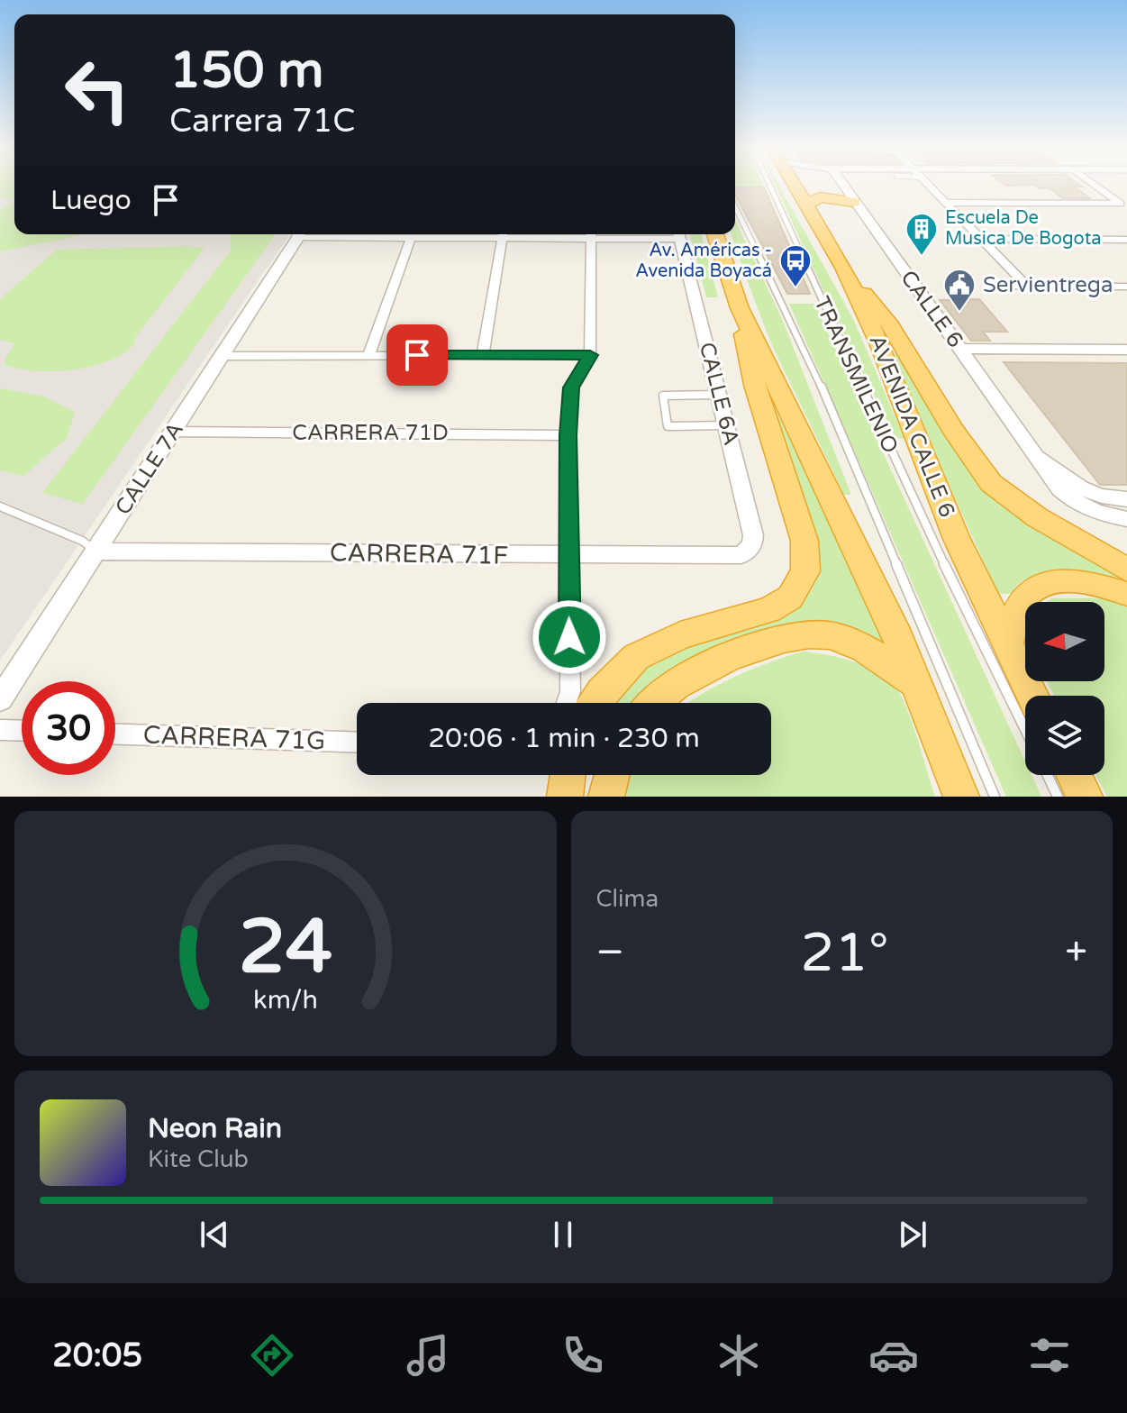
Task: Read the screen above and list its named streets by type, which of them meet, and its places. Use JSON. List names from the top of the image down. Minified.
{"streets":{"highway":["AVENIDA CALLE 6"],"street":["CALLE 6","CALLE 6A","CARRERA 71D","CALLE 7A","CARRERA 71F","CARRERA 71G"],"lane":["TRANSMILENIO"]},"crossings":[["CALLE 6A","CARRERA 71F"],["CARRERA 71D","CALLE 7A"],["CALLE 7A","CARRERA 71F"]],"places":{"building":["Escuela De Musica De Bogota"],"bus stop":["Av. Américas - Avenida Boyacá"],"public building":["Servientrega"]},"north":"left","page":{"turn":["150 m","Carrera 71C"],"then":"Luego","limit":"30","trip":"20:06 · 1 min · 230 m","tile":"Clima","heat":["−","21°","+"],"song":["Neon Rain","Kite Club"],"tabs":"20:05","gauge":["24","km/h"]}}
